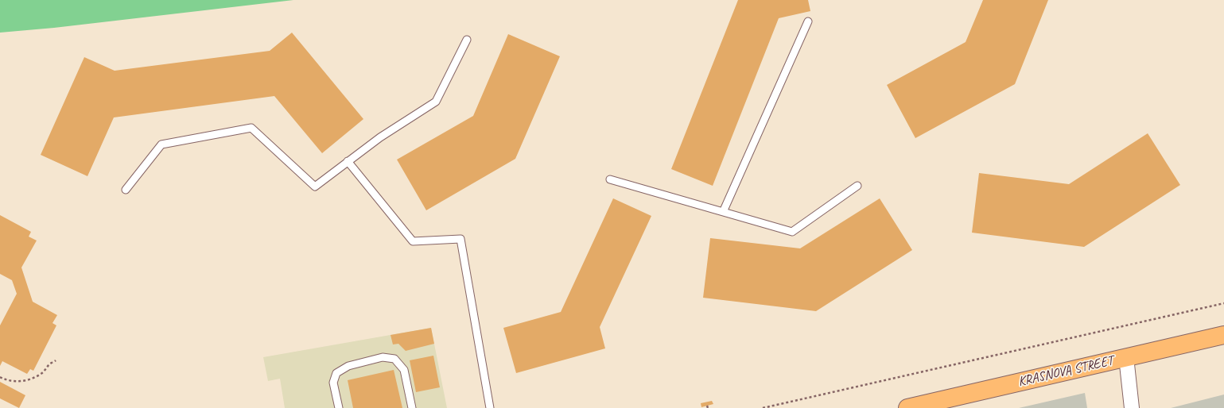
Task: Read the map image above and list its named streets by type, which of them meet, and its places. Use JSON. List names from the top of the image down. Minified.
{"streets":{"main road":["KRASNOVA STREET"]}}
